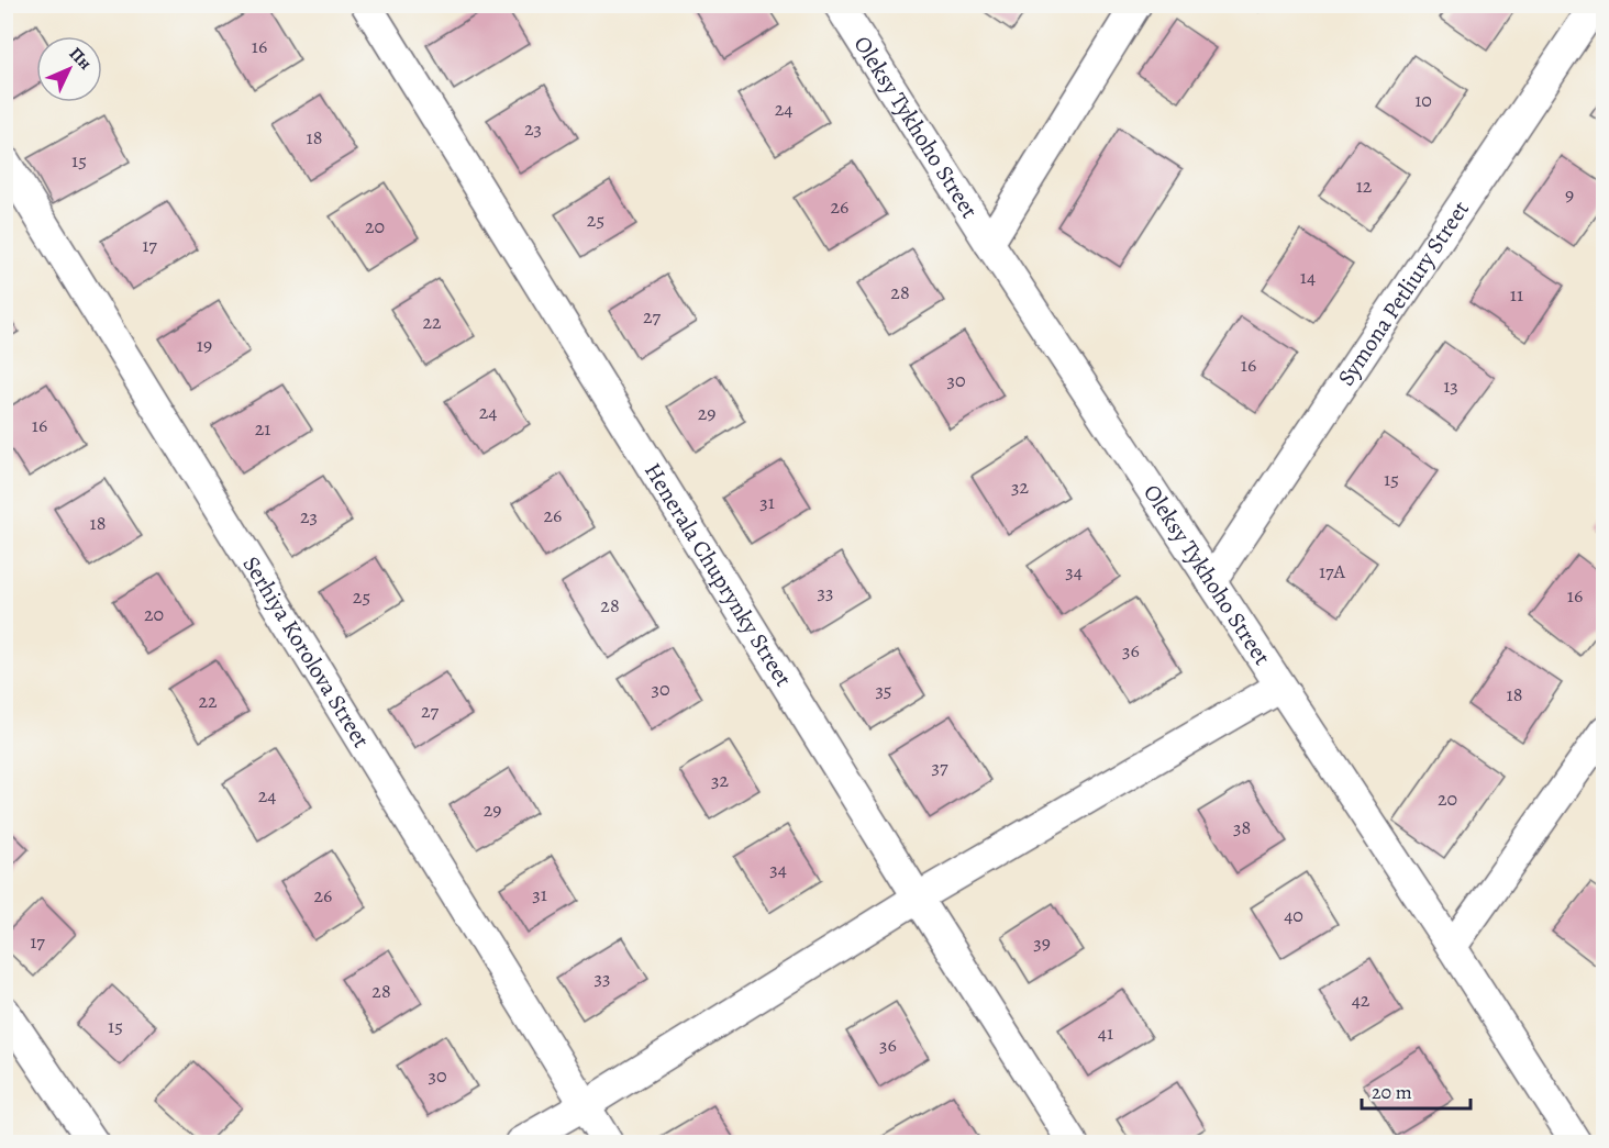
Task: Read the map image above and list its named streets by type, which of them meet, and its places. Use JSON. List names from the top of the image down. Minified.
{"streets":{"street":["Oleksy Tykhoho Street","Symona Petliury Street","Henerala Chuprynky Street","Serhiya Korolova Street"]},"crossings":[["Oleksy Tykhoho Street","Symona Petliury Street"]],"house_numbers":["16","10","24","23","18","15","12","9","26","25","20","17","14","28","11","27","22","19","16","30","13","24","29","16","21","15","32","31","26","23","18","34","17А","33","16","25","28","20","36","30","35","18","22","27","37","32","24","20","29","38","34","31","26","40","17","39","33","28","42","15","41","36","30"],"scale_bar":"20 m","north":"top right"}
